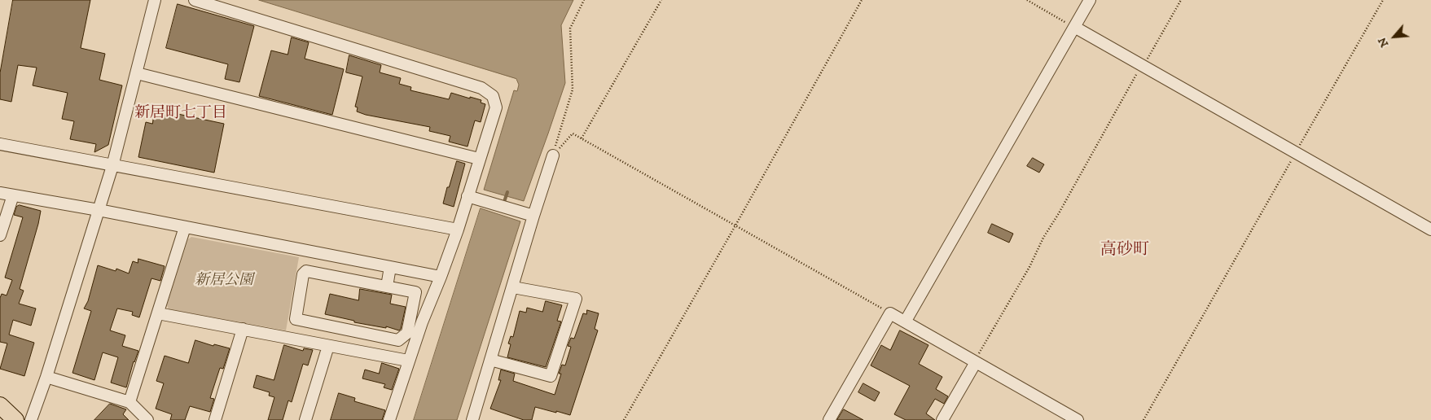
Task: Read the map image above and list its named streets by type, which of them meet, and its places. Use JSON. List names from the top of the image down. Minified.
{"districts":["新居町七丁目","高砂町"],"parks":["新居公園"],"north":"bottom left"}
